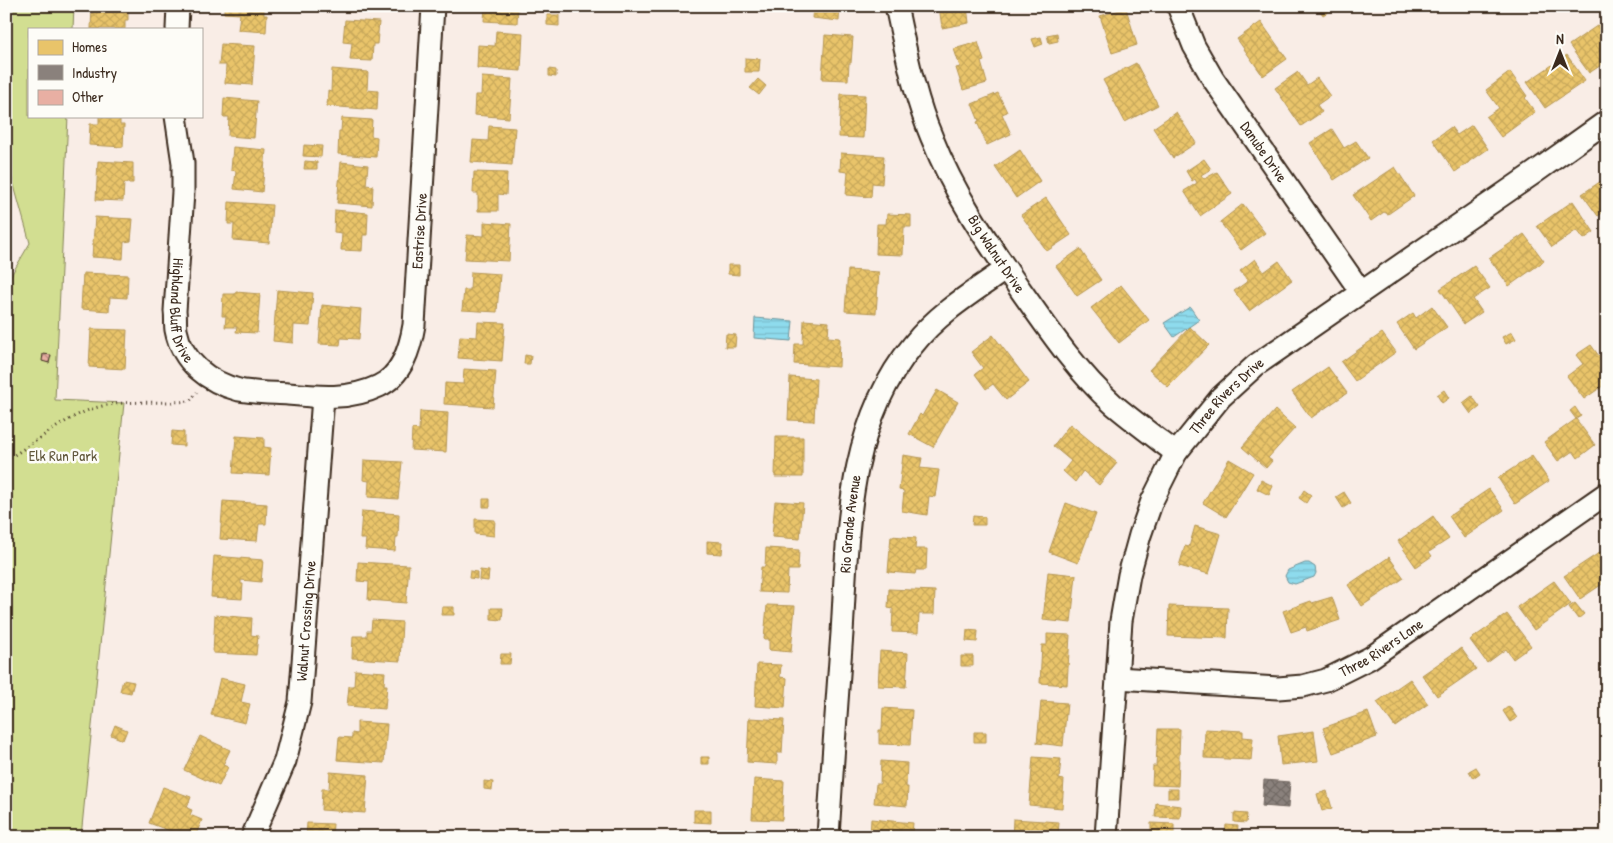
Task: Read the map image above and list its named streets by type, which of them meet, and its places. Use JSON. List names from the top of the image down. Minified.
{"streets":{"street":["Danube Drive","Eastrise Drive","Big Walnut Drive","Highland Bluff Drive","Three Rivers Drive","Rio Grande Avenue","Walnut Crossing Drive","Three Rivers Lane"]},"crossings":[["Danube Drive","Three Rivers Drive"],["Eastrise Drive","Highland Bluff Drive"],["Eastrise Drive","Walnut Crossing Drive"],["Big Walnut Drive","Three Rivers Drive"],["Big Walnut Drive","Rio Grande Avenue"],["Highland Bluff Drive","Walnut Crossing Drive"],["Three Rivers Drive","Three Rivers Lane"]],"parks":["Elk Run Park"],"legend":["Homes","Industry","Other"],"north":"top"}
